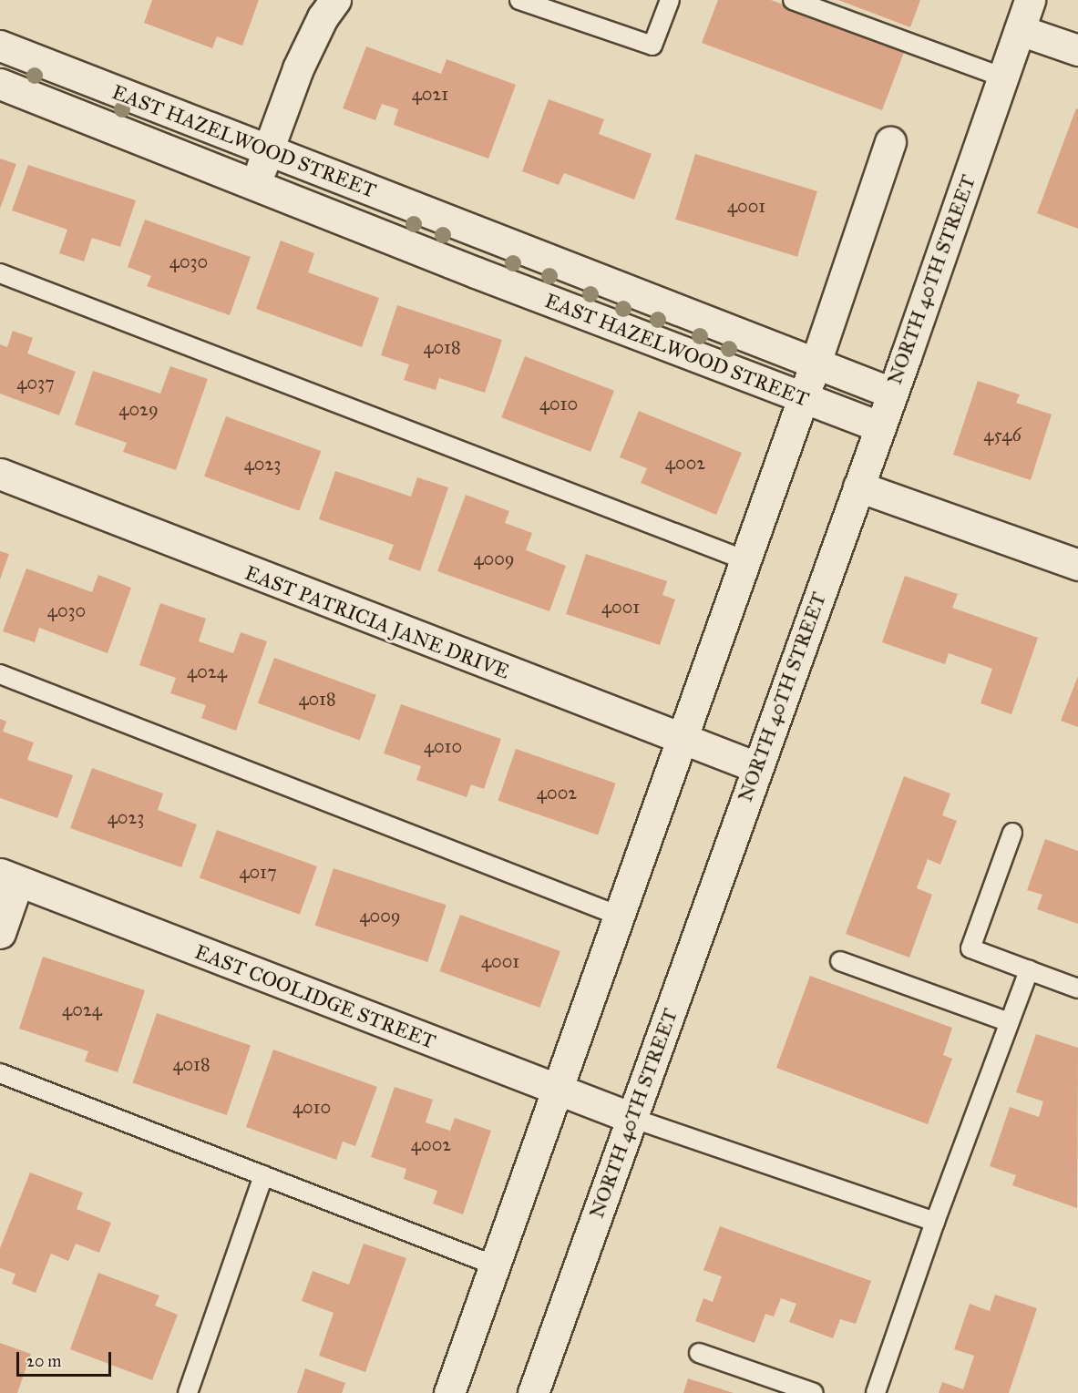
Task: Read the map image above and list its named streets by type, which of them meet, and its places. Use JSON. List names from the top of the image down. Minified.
{"streets":{"street":["EAST HAZELWOOD STREET","NORTH 40TH STREET","EAST PATRICIA JANE DRIVE","EAST COOLIDGE STREET"]},"crossings":[["EAST HAZELWOOD STREET","NORTH 40TH STREET"],["NORTH 40TH STREET","EAST PATRICIA JANE DRIVE"],["NORTH 40TH STREET","EAST COOLIDGE STREET"]],"house_numbers":["4021","4001","4030","4018","4037","4010","4029","4546","4002","4023","4009","4001","4030","4024","4018","4010","4002","4023","4017","4009","4001","4024","4018","4010","4002"],"scale_bar":"20 m"}
